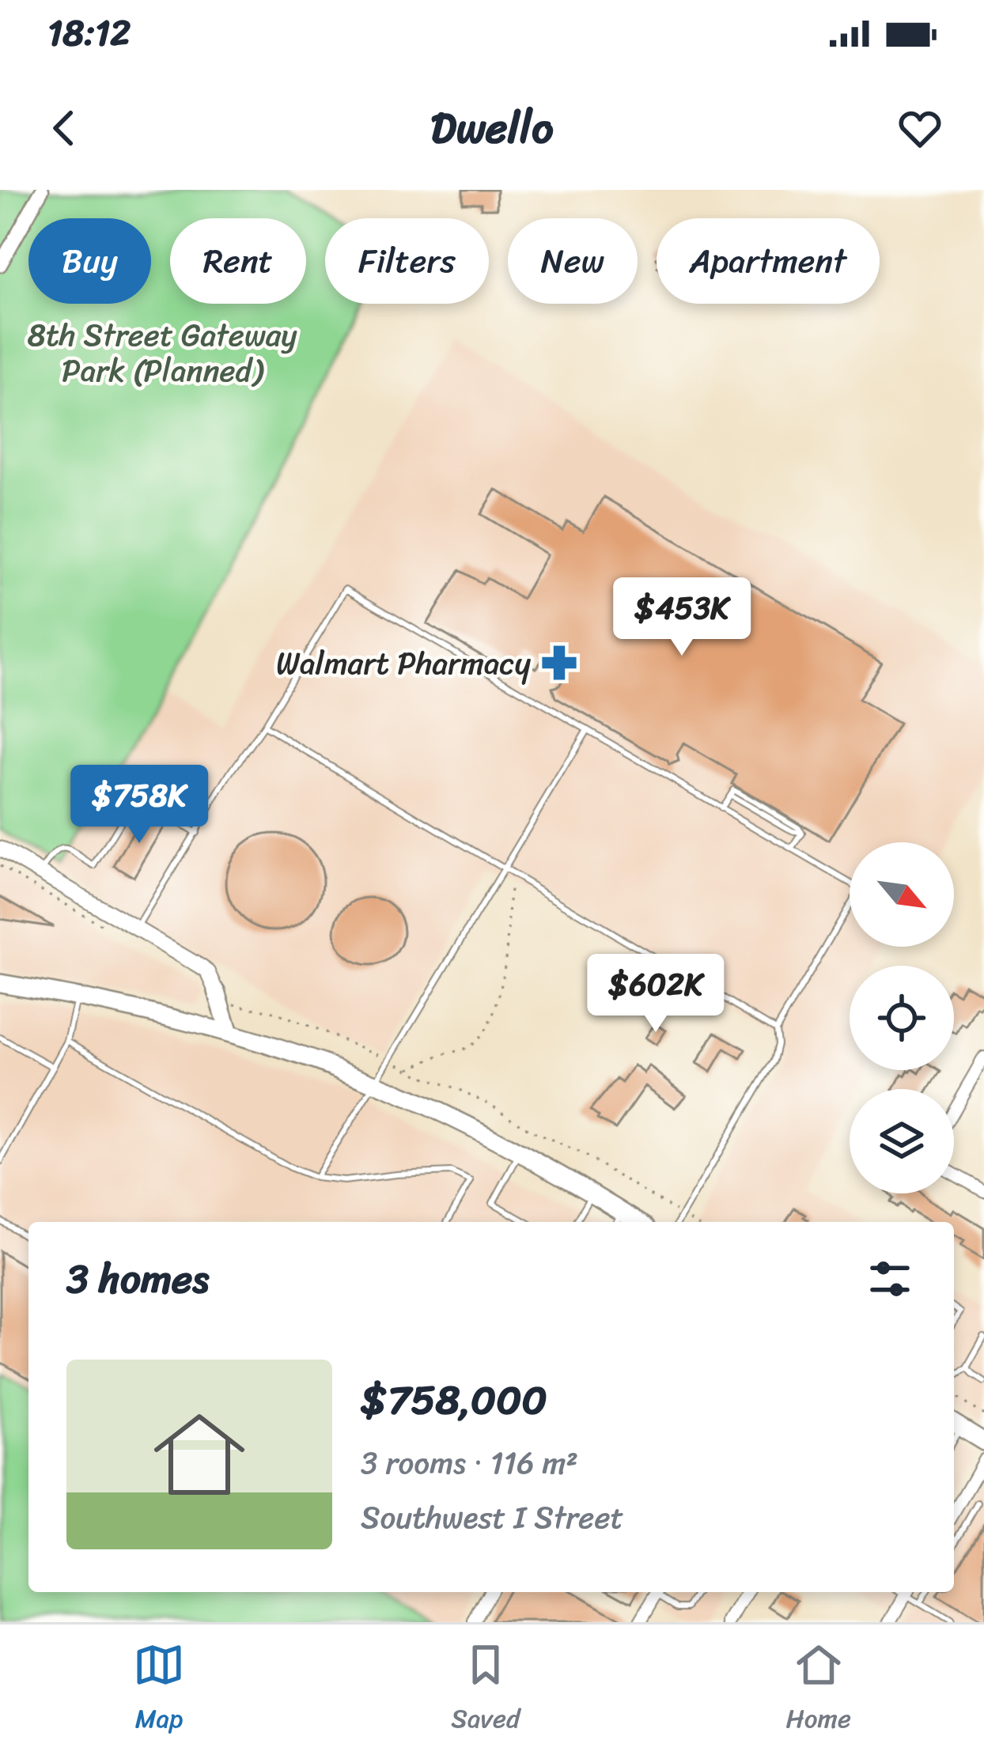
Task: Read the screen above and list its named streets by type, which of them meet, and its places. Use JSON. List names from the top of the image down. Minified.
{"parks":["8th Street Gateway Park (Planned)"],"places":{"pharmacy":["Walmart Pharmacy"]},"north":"bottom right","page":{"status":"18:12","header":"Dwello","chip":["Buy","Rent","Filters","New","Apartment"],"price":["$453K","$758K","$602K"],"heading":"3 homes","list":[{"name":"$758,000","note":"3 rooms · 116 m² · Southwest I Street"}],"tabs":["Map","Saved","Home"]}}
